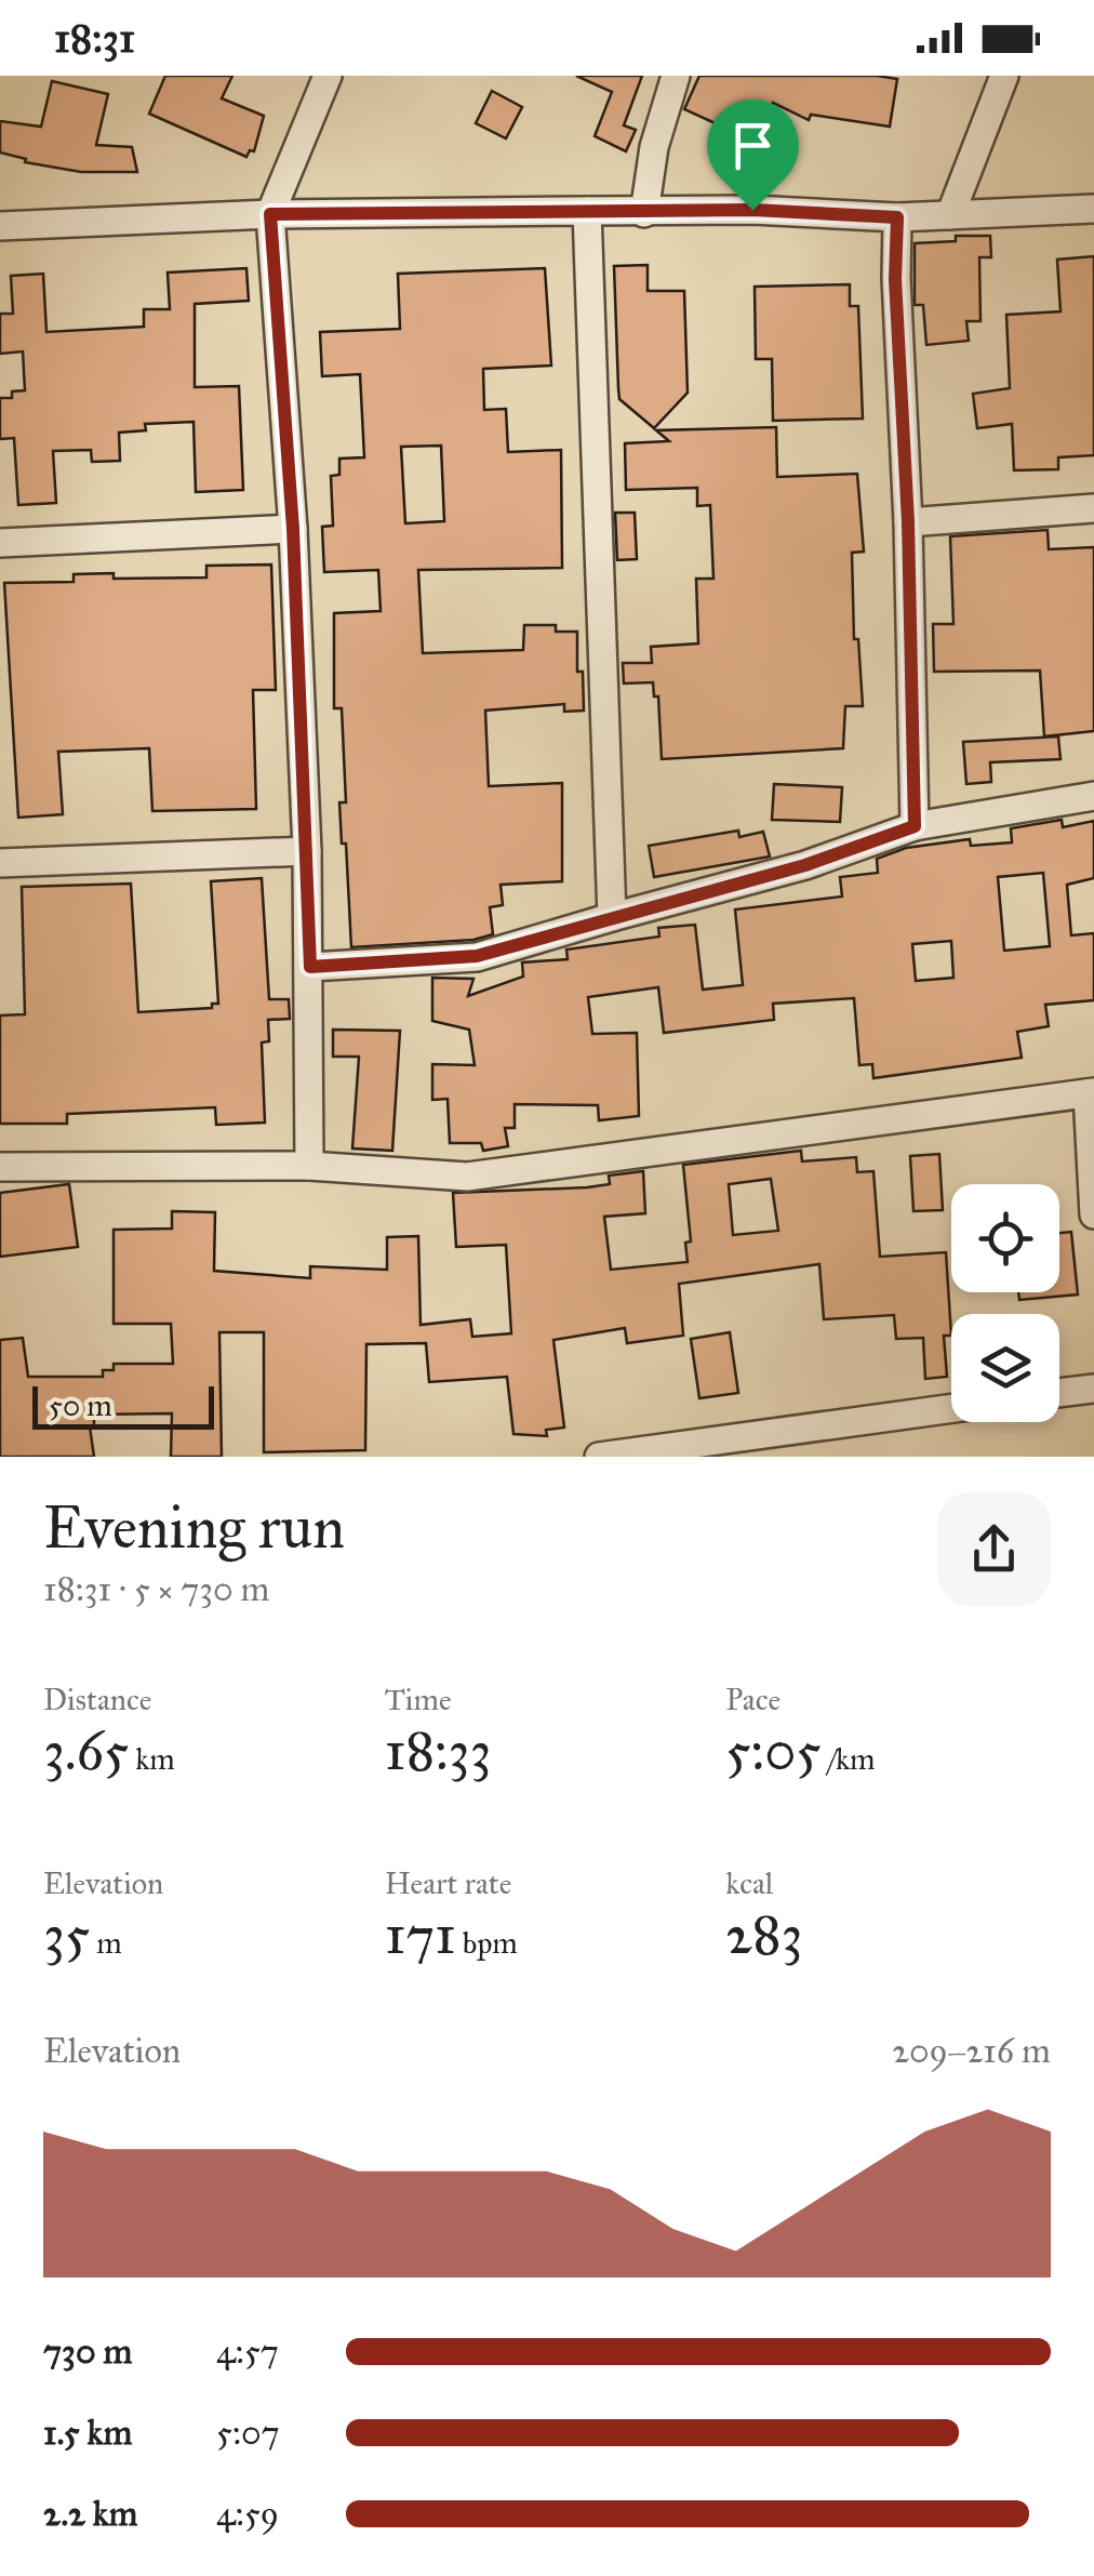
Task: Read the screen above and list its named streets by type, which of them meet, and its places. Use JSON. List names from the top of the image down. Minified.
{"scale_bar":"50 m","page":{"status":"18:31","scale":"50 m","heading":["Evening run","18:31 · 5 × 730 m"],"stats":[["Distance","3.65 km"],["Time","18:33"],["Pace","5:05 /km"],["Elevation","35 m"],["Heart rate","171 bpm"],["kcal","283"]],"chart":["Elevation","209–216 m"],"list":[{"name":"730 m","note":"4:57"},{"name":"1.5 km","note":"5:07"},{"name":"2.2 km","note":"4:59"}]}}
